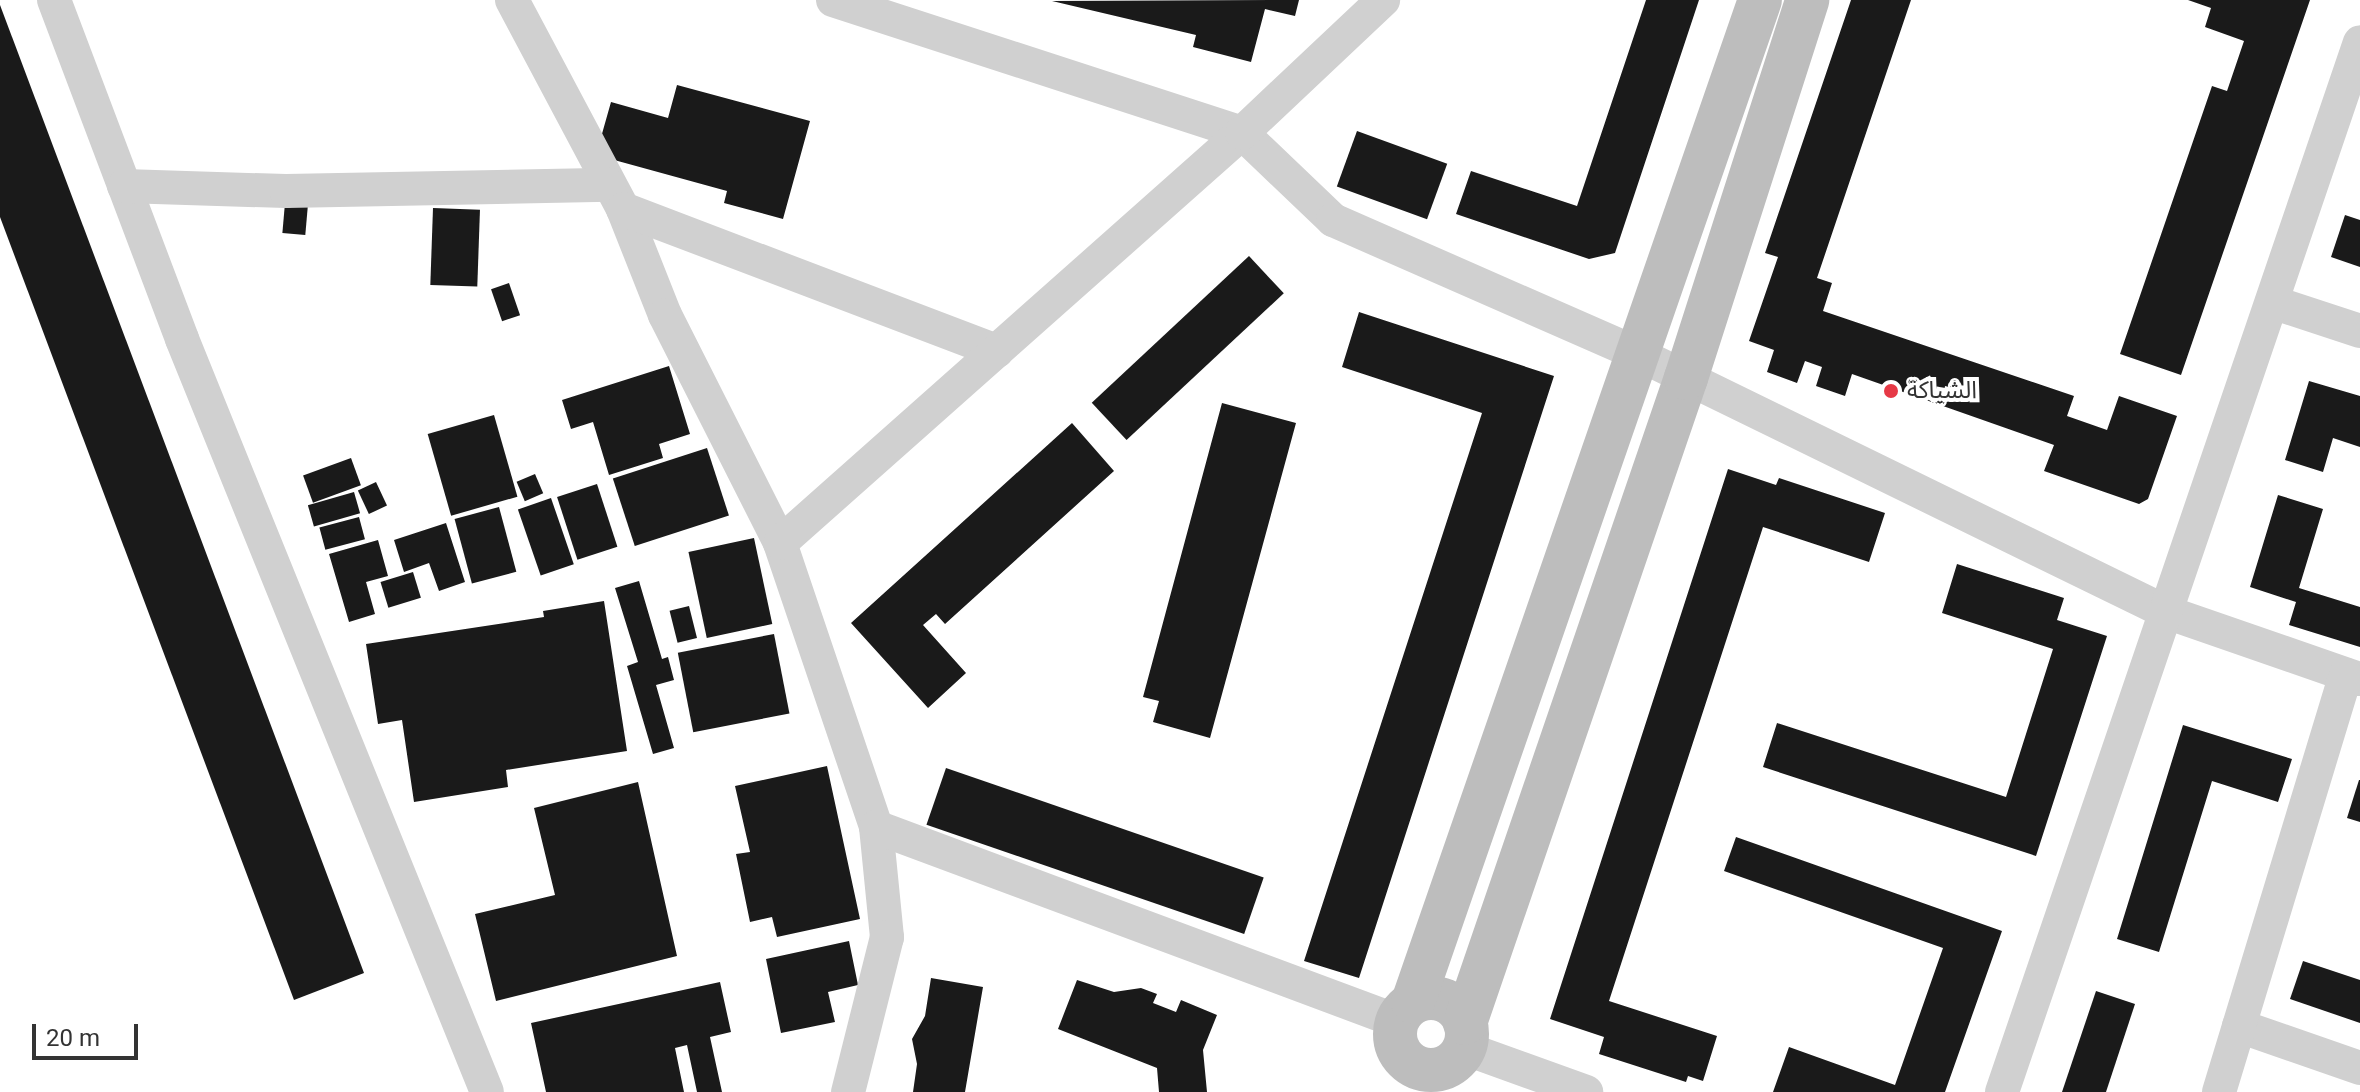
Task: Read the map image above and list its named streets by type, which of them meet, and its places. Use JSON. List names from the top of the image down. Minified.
{"places":["الشياكة"],"scale_bar":"20 m"}
